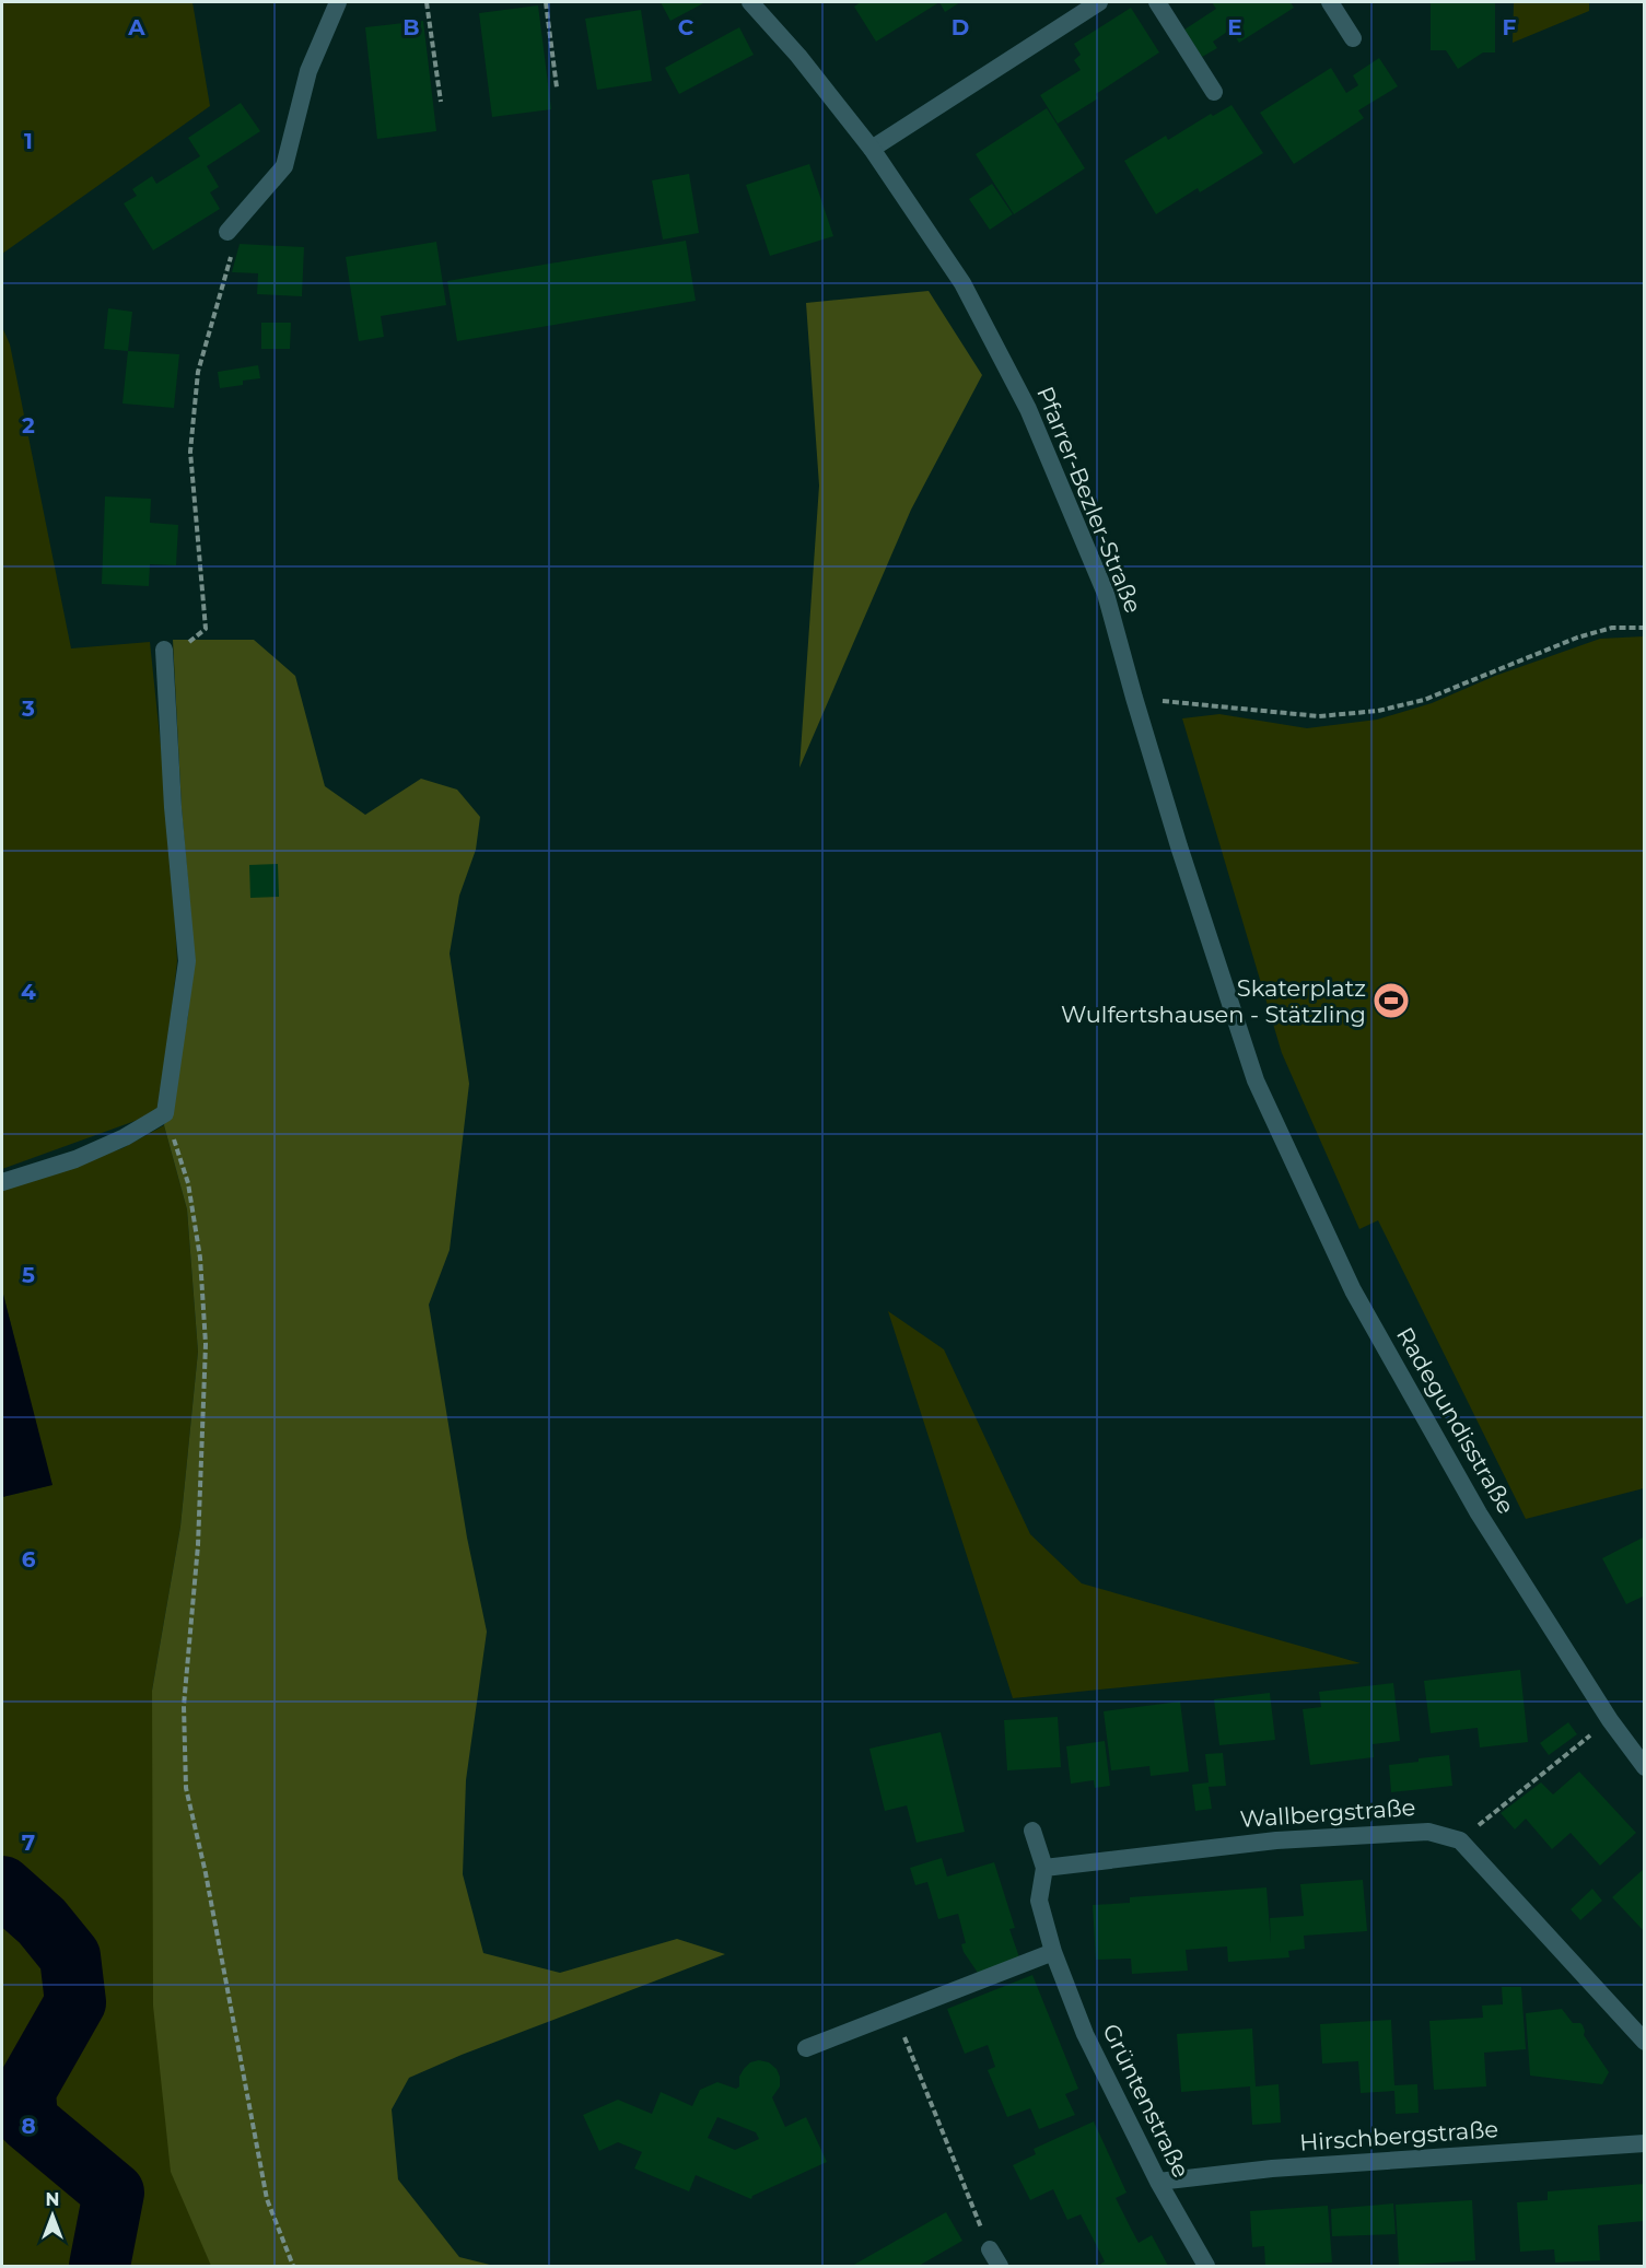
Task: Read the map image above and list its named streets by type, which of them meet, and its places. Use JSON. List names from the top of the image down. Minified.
{"streets":{"street":["Pfarrer-Bezler-Straße","Radegundisstraße","Wallbergstraße","Grüntenstraße","Hirschbergstraße"]},"crossings":[["Pfarrer-Bezler-Straße","Radegundisstraße"],["Wallbergstraße","Grüntenstraße"],["Grüntenstraße","Hirschbergstraße"]],"places":{"sports":["Skaterplatz Wulfertshausen - Stätzling"]},"north":"top","grid":{"columns":["A","B","C","D","E","F"],"rows":["1","2","3","4","5","6","7","8"]}}
